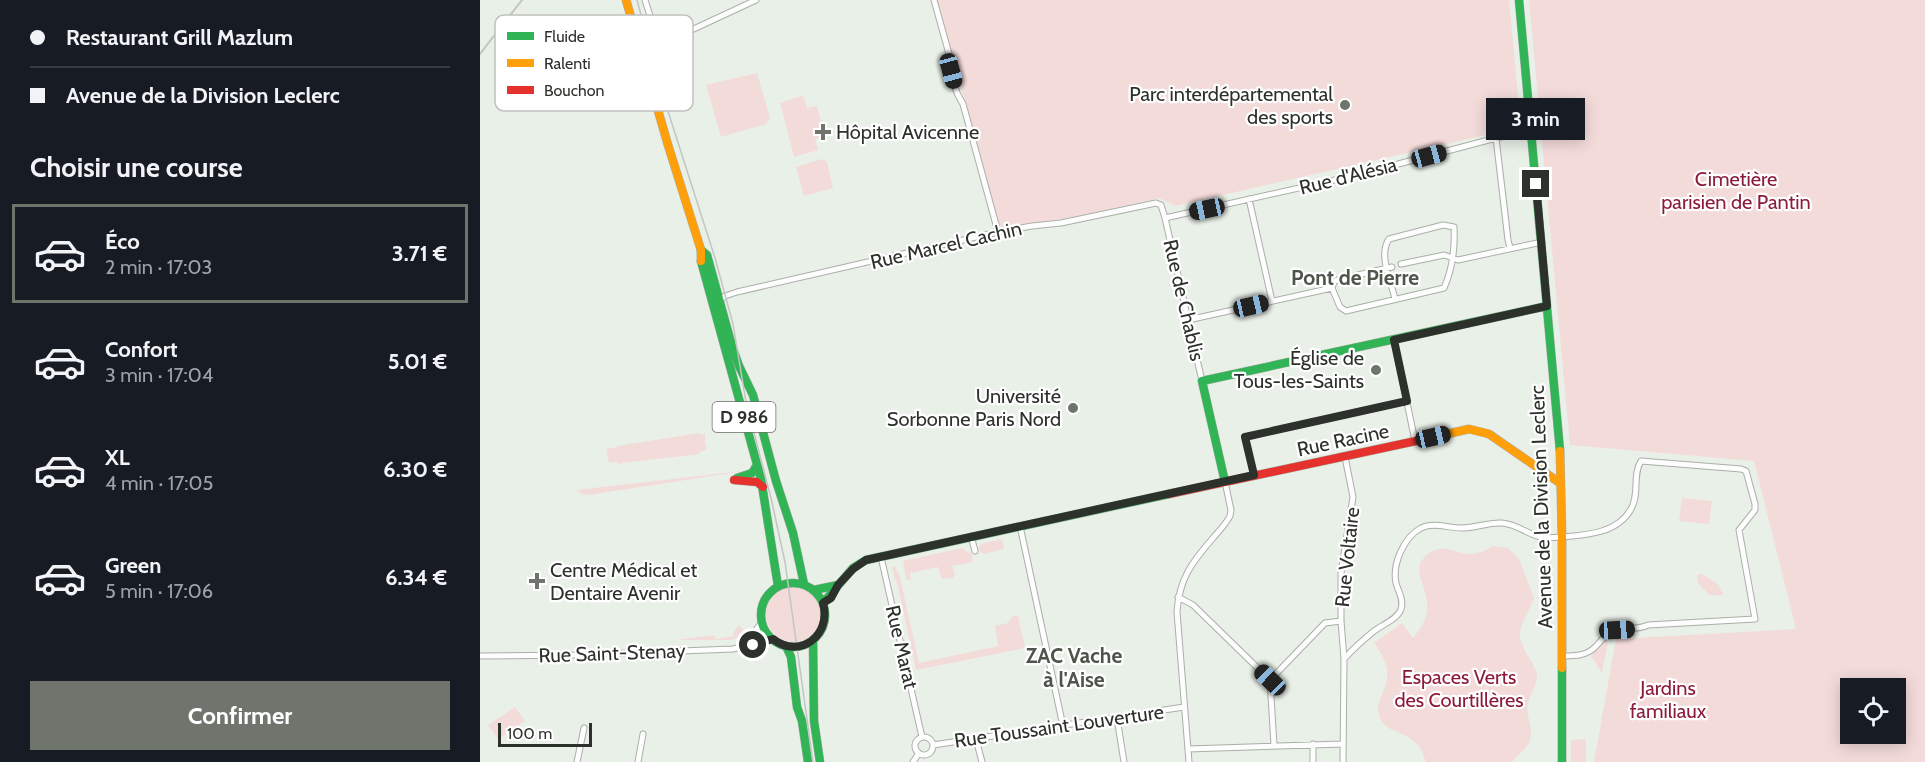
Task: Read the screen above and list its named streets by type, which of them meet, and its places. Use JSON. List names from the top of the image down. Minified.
{"streets":{"main road":["D 986","Rue Racine","Avenue de la Division Leclerc"],"street":["Rue d'Alésia","Rue Marcel Cachin","Rue de Chablis","Rue Voltaire","Rue Marat","Rue Saint-Stenay","Rue Toussaint Louverture"]},"crossings":[["Rue d'Alésia","Rue Marcel Cachin"],["Rue d'Alésia","Rue de Chablis"],["Rue d'Alésia","Avenue de la Division Leclerc"],["Rue Marcel Cachin","Rue de Chablis"],["Rue Marcel Cachin","D 986"],["D 986","Rue Racine"],["D 986","Rue Saint-Stenay"],["Rue Racine","Avenue de la Division Leclerc"],["Rue Racine","Rue Voltaire"],["Rue Racine","Rue Marat"],["Rue Racine","Rue Saint-Stenay"],["Rue Marat","Rue Toussaint Louverture"]],"districts":["Pont de Pierre","ZAC Vache à l'Aise"],"parks":["Cimetière parisien de Pantin","Espaces Verts des Courtillères","Jardins familiaux"],"places":{"other":["Parc interdépartemental des sports","Église de Tous-les-Saints","Université Sorbonne Paris Nord"],"health":["Hôpital Avicenne","Centre Médical et Dentaire Avenir"]},"legend":["Fluide","Ralenti","Bouchon"],"scale_bar":"100 m","page":{"banner":["Restaurant Grill Mazlum","Avenue de la Division Leclerc"],"bubble":"3 min","heading":"Choisir une course","list":[{"name":"Éco","note":"2 min · 17:03","value":"3.71 €"},{"name":"Confort","note":"3 min · 17:04","value":"5.01 €"},{"name":"XL","note":"4 min · 17:05","value":"6.30 €"},{"name":"Green","note":"5 min · 17:06","value":"6.34 €"}],"buttons":"Confirmer","scale":"100 m"}}
